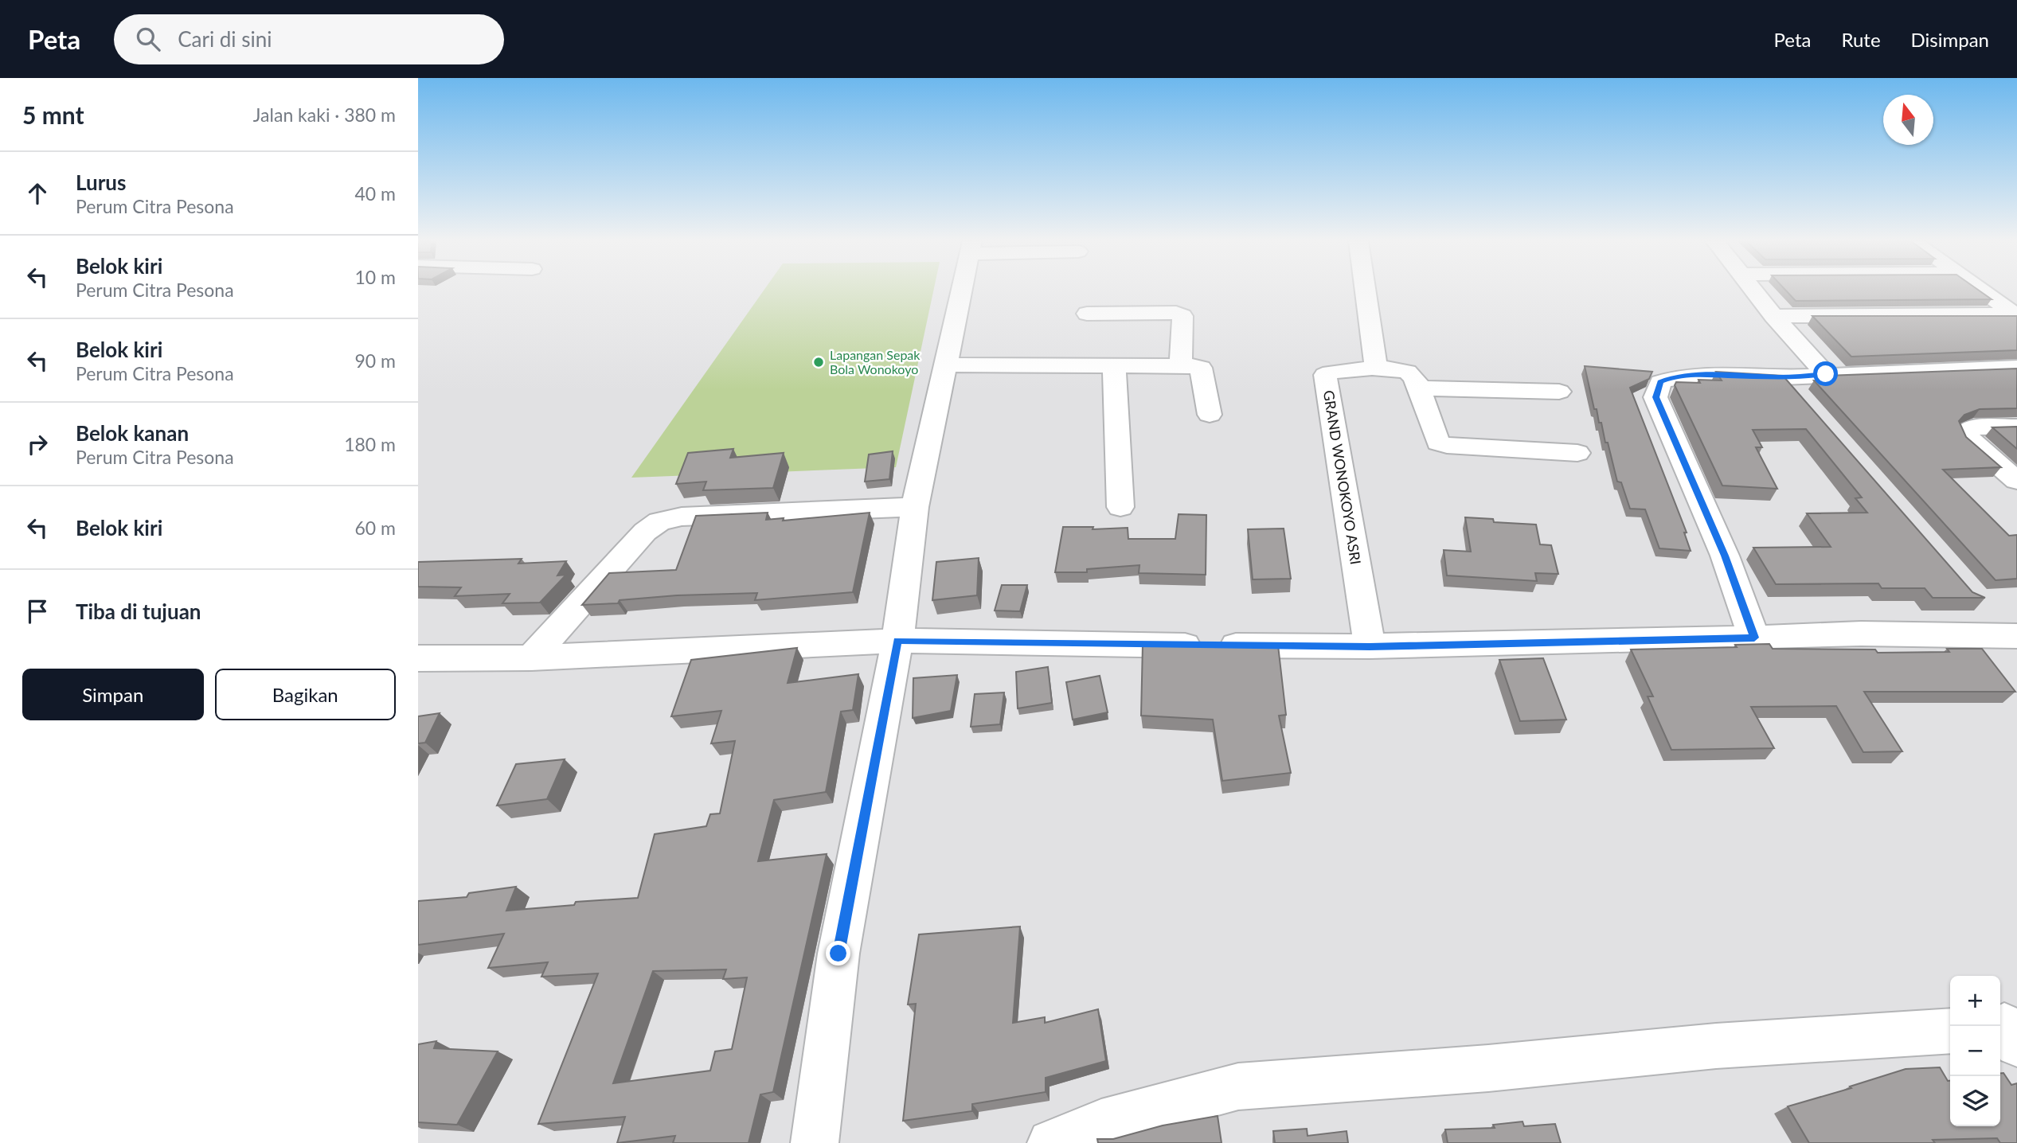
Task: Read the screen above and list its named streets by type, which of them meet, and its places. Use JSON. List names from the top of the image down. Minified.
{"streets":{"street":["GRAND WONOKOYO ASRI"]},"places":["Lapangan Sepak Bola Wonokoyo"],"north":"top","page":{"header":"Peta","search":"Cari di sini","nav":["Peta","Rute","Disimpan"],"heading":["5 mnt","Jalan kaki · 380 m"],"list":[["Lurus","Perum Citra Pesona","40 m"],["Belok kiri","Perum Citra Pesona","10 m"],["Belok kiri","Perum Citra Pesona","90 m"],["Belok kanan","Perum Citra Pesona","180 m"],["Belok kiri","60 m"],"Tiba di tujuan"],"buttons":["Simpan","Bagikan"],"map_buttons":["+","−"]}}
